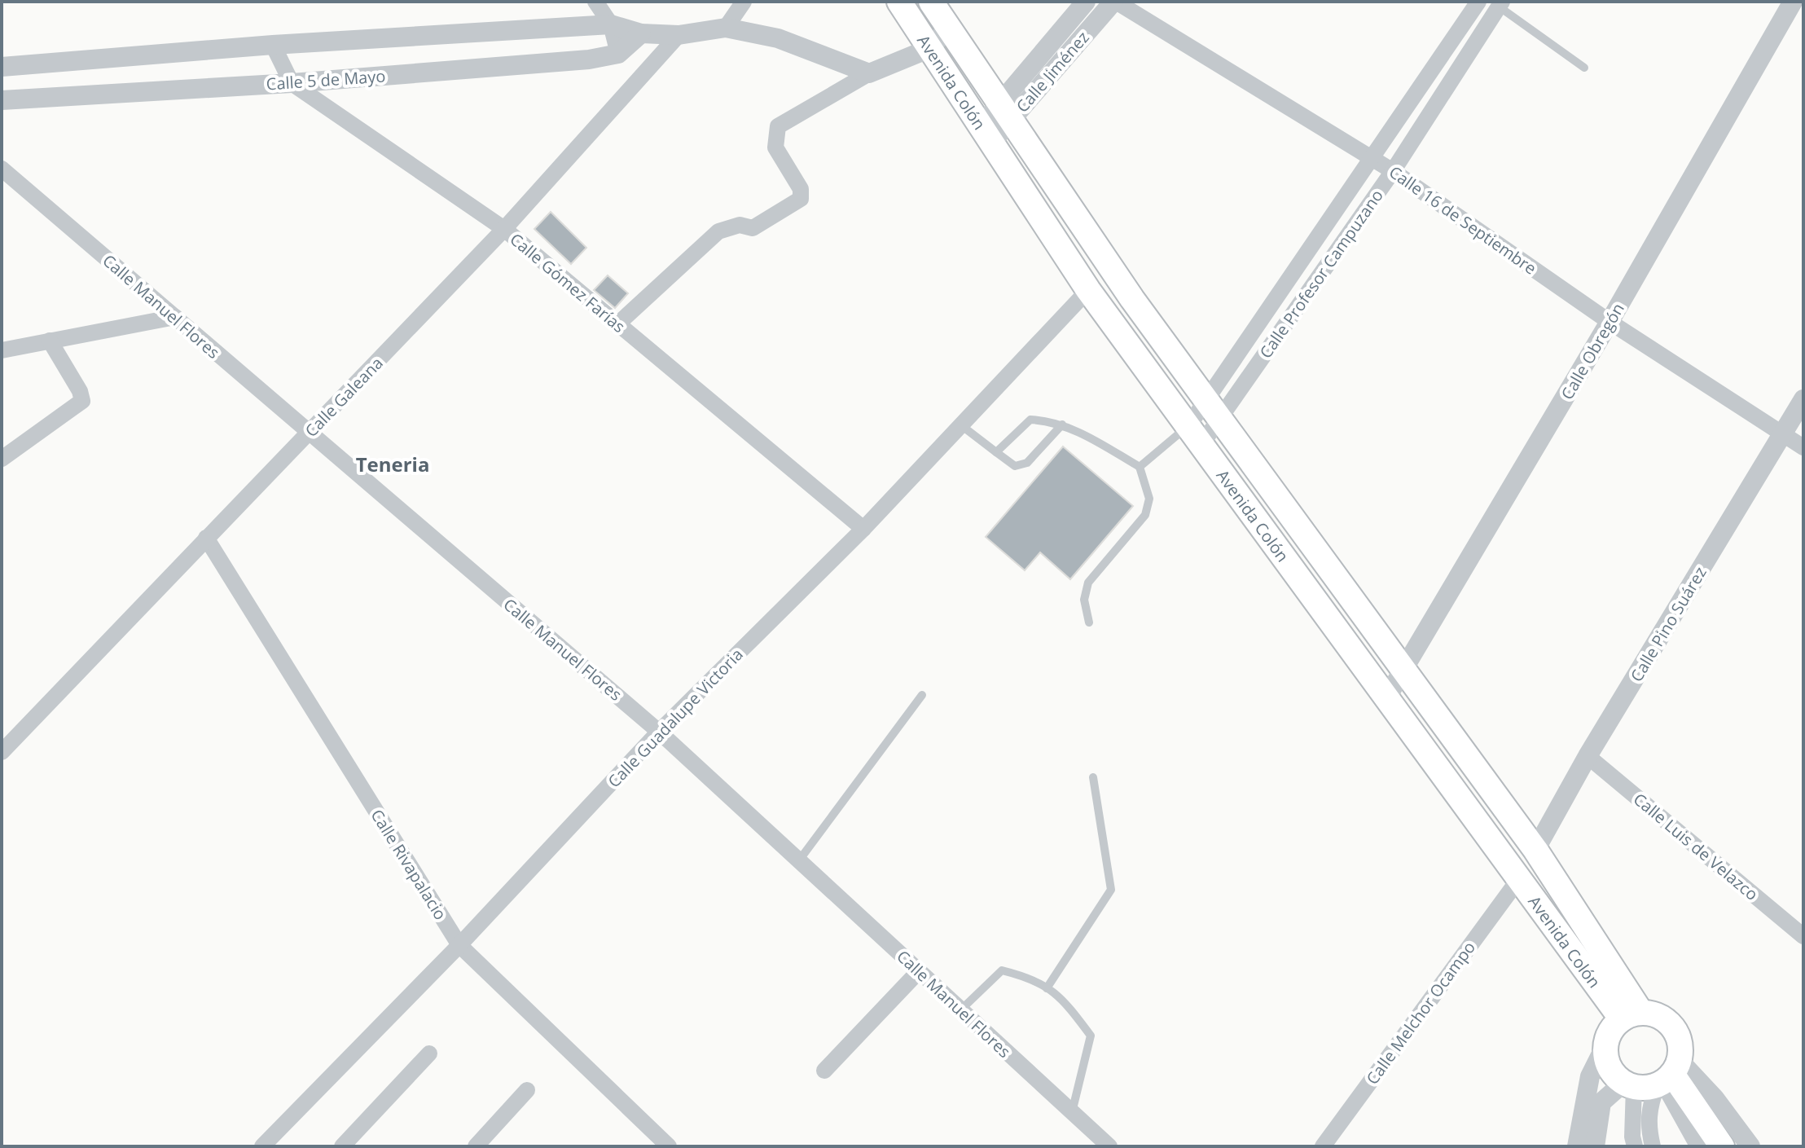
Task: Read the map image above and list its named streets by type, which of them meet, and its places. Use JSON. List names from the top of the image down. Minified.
{"streets":{"main road":["Avenida Colón"],"street":["Calle Jiménez","Calle 5 de Mayo","Calle 16 de Septiembre","Calle Profesor Campuzano","Calle Gómez Farías","Calle Manuel Flores","Calle Obregón","Calle Galeana","Calle Pino Suárez","Calle Guadalupe Victoria","Calle Luis de Velazco","Calle Rivapalacio","Calle Melchor Ocampo"]},"crossings":[["Calle Jiménez","Avenida Colón"],["Calle Jiménez","Calle 16 de Septiembre"],["Calle 5 de Mayo","Calle Gómez Farías"],["Avenida Colón","Calle Profesor Campuzano"],["Avenida Colón","Calle Obregón"],["Avenida Colón","Calle Pino Suárez"],["Avenida Colón","Calle Guadalupe Victoria"],["Avenida Colón","Calle Melchor Ocampo"],["Calle 16 de Septiembre","Calle Profesor Campuzano"],["Calle 16 de Septiembre","Calle Obregón"],["Calle 16 de Septiembre","Calle Pino Suárez"],["Calle Gómez Farías","Calle Galeana"],["Calle Gómez Farías","Calle Guadalupe Victoria"],["Calle Manuel Flores","Calle Galeana"],["Calle Manuel Flores","Calle Guadalupe Victoria"],["Calle Galeana","Calle Rivapalacio"],["Calle Pino Suárez","Calle Luis de Velazco"],["Calle Guadalupe Victoria","Calle Rivapalacio"]],"districts":["Teneria"]}
